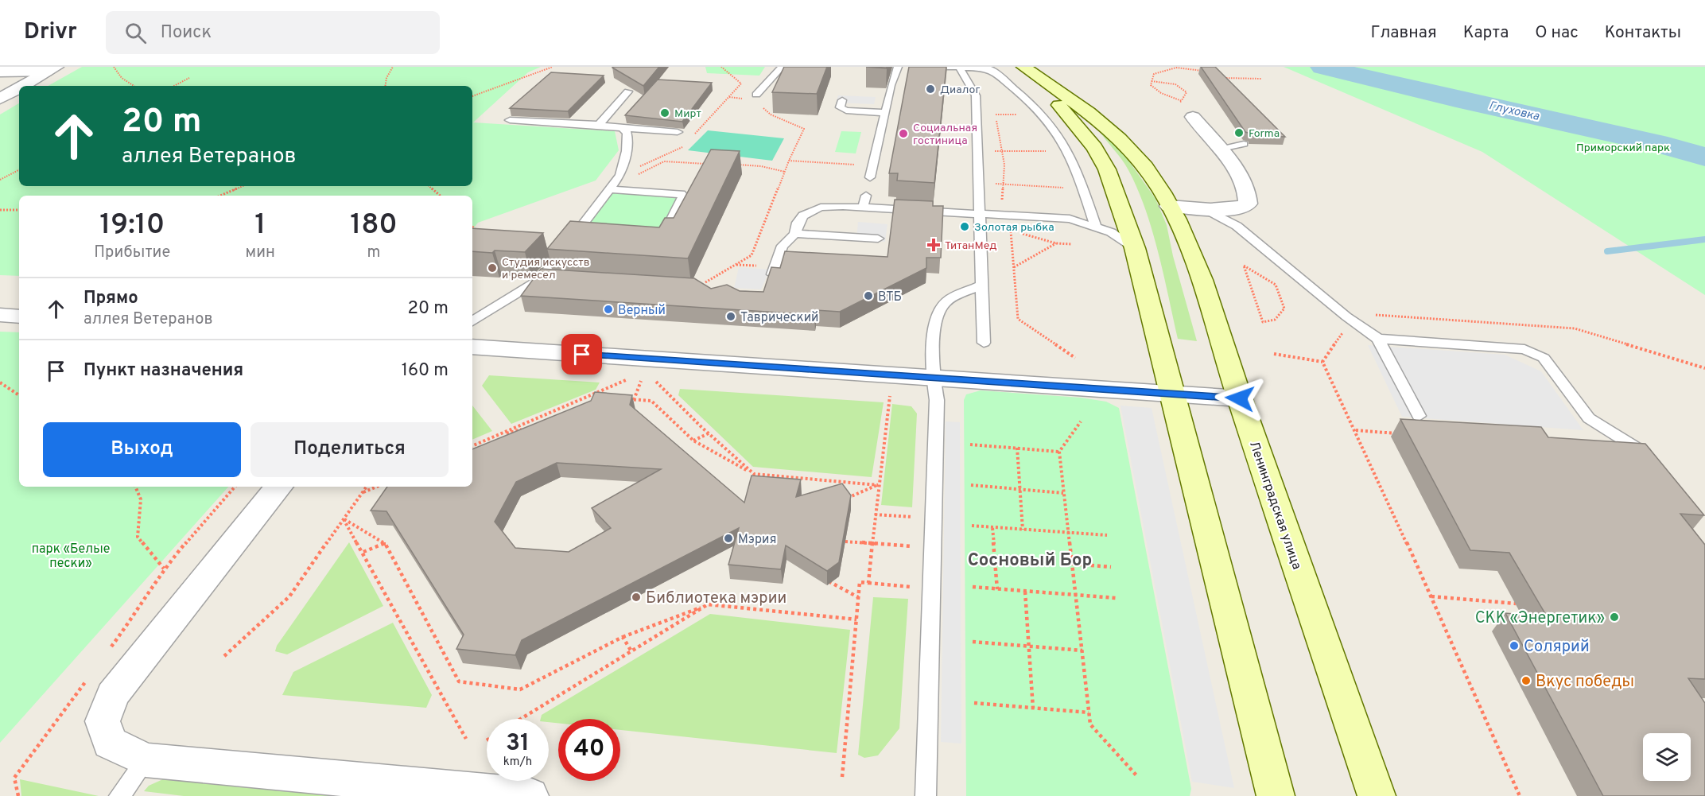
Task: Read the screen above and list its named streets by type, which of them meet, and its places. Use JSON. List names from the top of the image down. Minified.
{"streets":{"main road":["Ленинградская улица"]},"districts":["Сосновый Бор"],"water":["Глуховка"],"parks":["Приморский парк","парк «Белые пески»"],"places":{"other":["Диалог","Мирт","Forma","Социальная гостиница","Золотая рыбка","Студия искусств и ремесел","ВТБ","Верный","Таврический","Мэрия","Библиотека мэрии","СКК «Энергетик»","Солярий","Вкус победы"],"health":["ТитанМед"]},"page":{"header":"Drivr","search":"Поиск","nav":["Главная","Карта","О нас","Контакты"],"turn":["20 m","аллея Ветеранов"],"eta":["19:10","Прибытие","1","мин","180","m"],"list":[{"name":"Прямо","note":"аллея Ветеранов","value":"20 m"},{"name":"Пункт назначения","value":"160 m"}],"buttons":["Выход","Поделиться"],"speed":"31 km/h","limit":"40"}}
